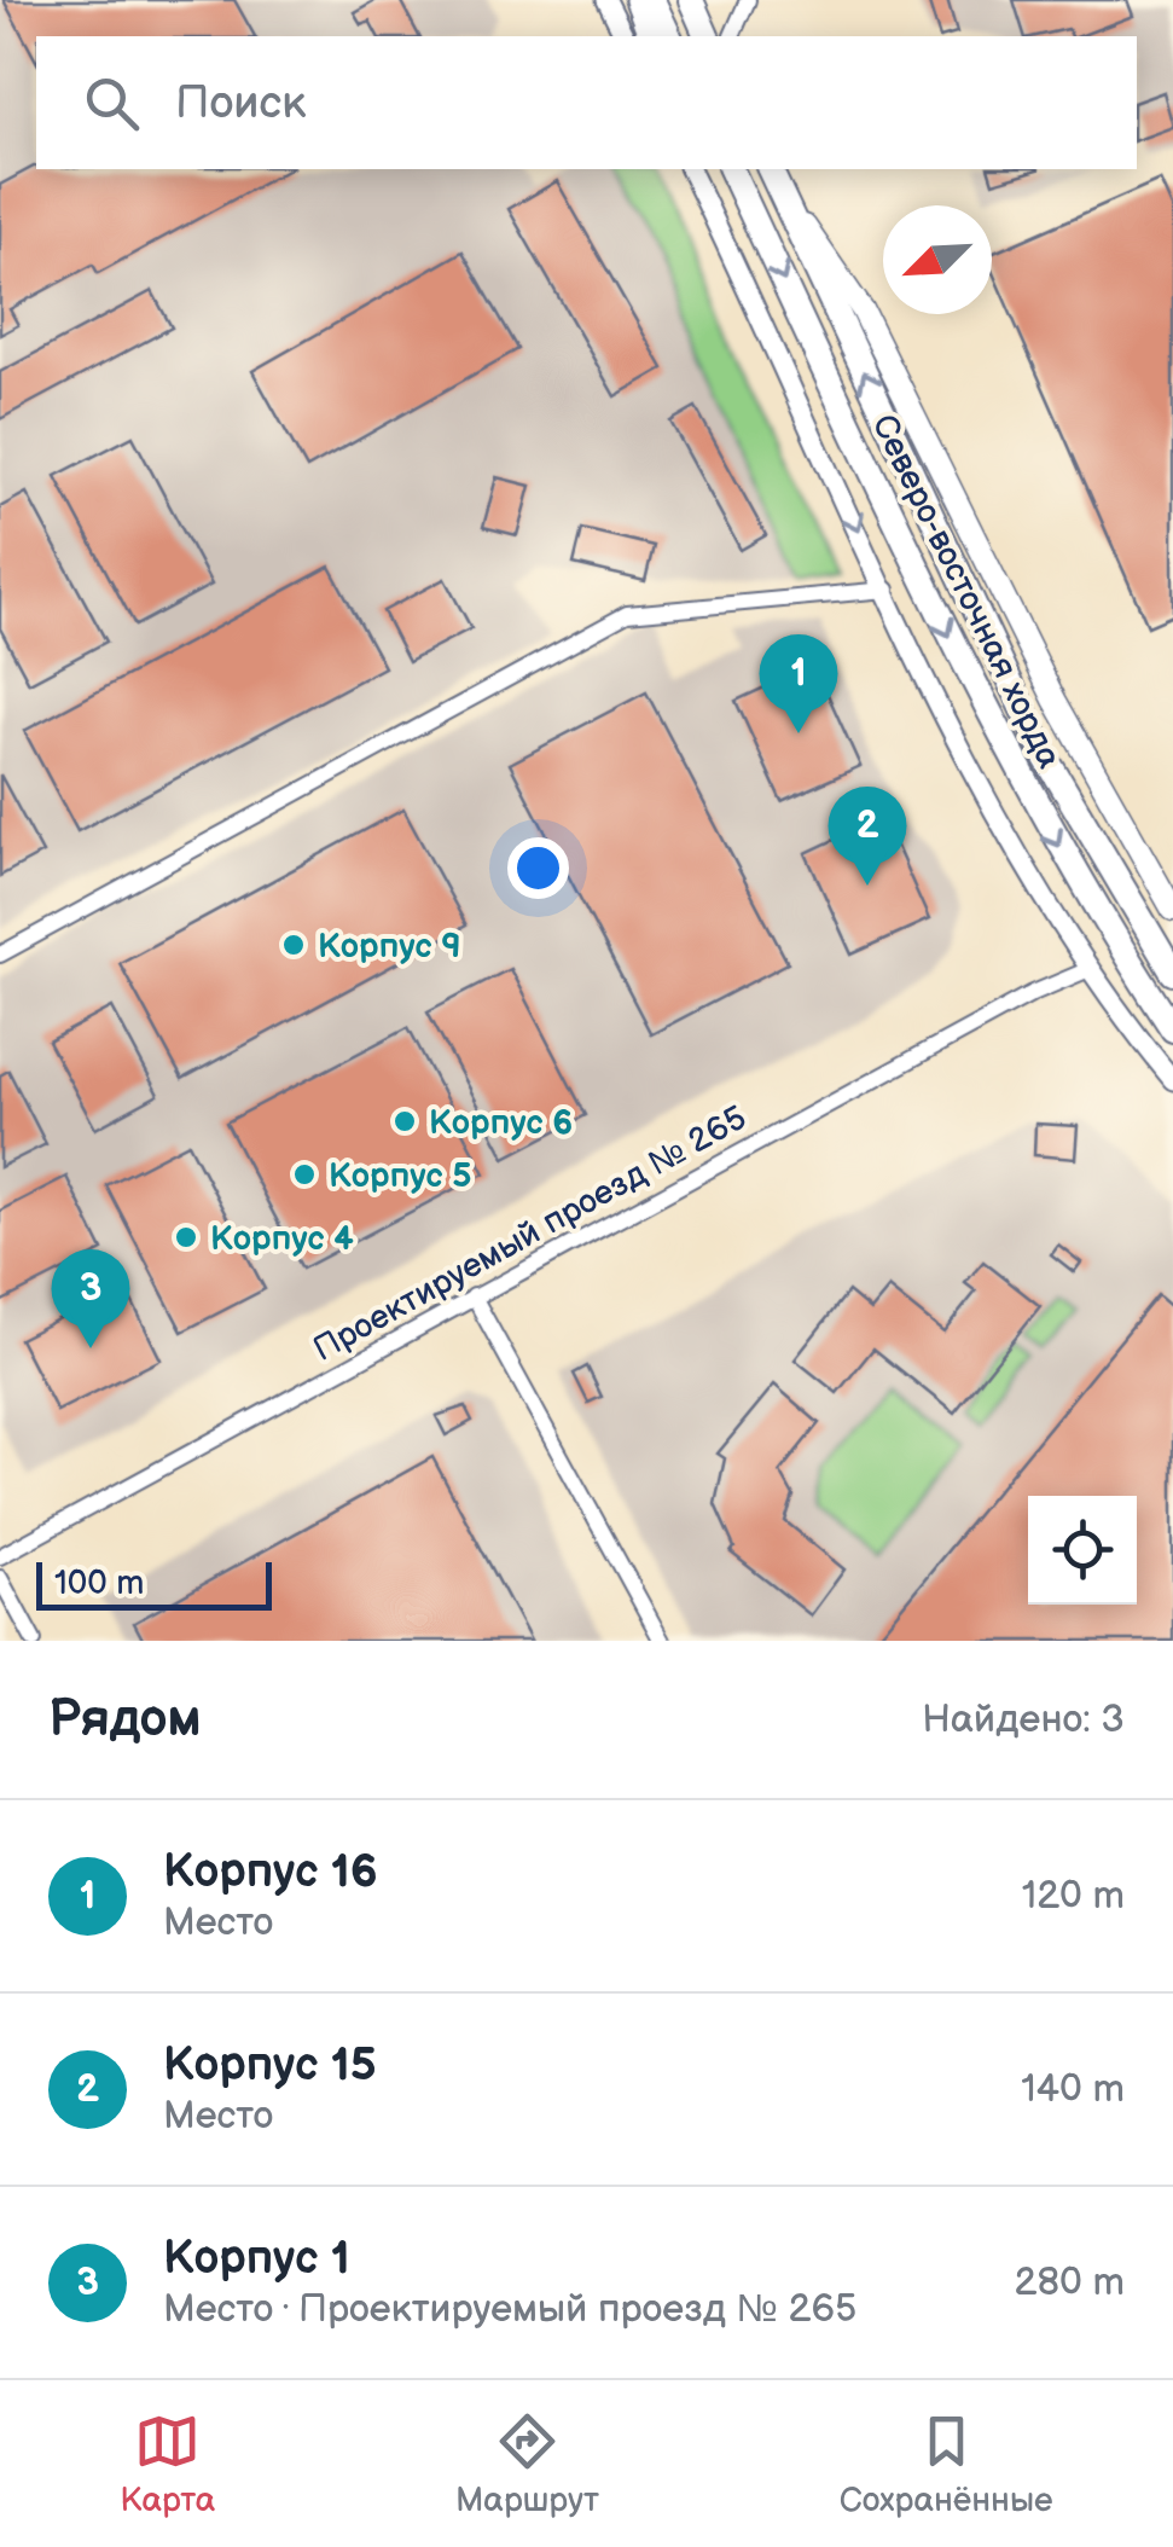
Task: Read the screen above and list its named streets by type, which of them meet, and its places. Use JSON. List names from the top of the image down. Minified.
{"streets":{"highway":["Северо-восточная хорда"],"street":["Проектируемый проезд № 265"]},"places":["Корпус 9","Корпус 6","Корпус 5","Корпус 4"],"scale_bar":"100 m","north":"bottom left","page":{"search":"Поиск","pins":["1","2","3"],"scale":"100 m","heading":["Рядом","Найдено: 3"],"list":[{"mark":"1","name":"Корпус 16","note":"Место","value":"120 m"},{"mark":"2","name":"Корпус 15","note":"Место","value":"140 m"},{"mark":"3","name":"Корпус 1","note":"Место · Проектируемый проезд № 265","value":"280 m"}],"nav":["Карта","Маршрут","Сохранённые"]}}
